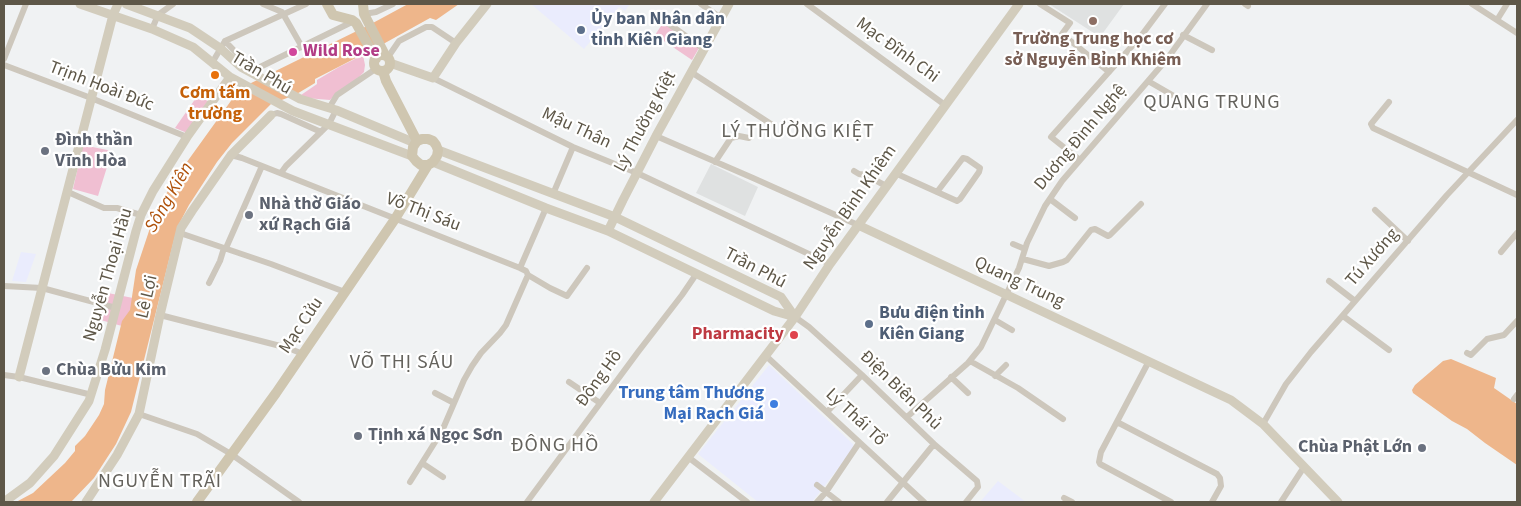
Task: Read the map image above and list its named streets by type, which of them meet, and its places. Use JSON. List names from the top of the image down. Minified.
{"streets":{"main road":["Trần Phú","Mạc Cửu"],"street":["Mạc Đĩnh Chi","Trịnh Hoài Đức","Lý Thường Kiệt","Mậu Thân","Dương Đình Nghệ","Nguyễn Bỉnh Khiêm","Võ Thị Sáu","Tú Xương","Nguyễn Thoại Hầu","Quang Trung","Lê Lợi","Đông Hồ","Điện Biên Phủ","Lý Thái Tổ"]},"crossings":[["Mạc Đĩnh Chi","Nguyễn Bỉnh Khiêm"],["Trần Phú","Lý Thường Kiệt"],["Trần Phú","Nguyễn Bỉnh Khiêm"],["Trần Phú","Nguyễn Thoại Hầu"],["Trần Phú","Mạc Cửu"],["Trần Phú","Đông Hồ"],["Trần Phú","Điện Biên Phủ"],["Trịnh Hoài Đức","Nguyễn Thoại Hầu"],["Lý Thường Kiệt","Mậu Thân"],["Lý Thường Kiệt","Quang Trung"],["Mậu Thân","Nguyễn Bỉnh Khiêm"],["Dương Đình Nghệ","Quang Trung"],["Dương Đình Nghệ","Điện Biên Phủ"],["Nguyễn Bỉnh Khiêm","Quang Trung"],["Nguyễn Bỉnh Khiêm","Điện Biên Phủ"],["Nguyễn Bỉnh Khiêm","Lý Thái Tổ"],["Võ Thị Sáu","Lê Lợi"],["Võ Thị Sáu","Mạc Cửu"],["Tú Xương","Quang Trung"]],"districts":["QUANG TRUNG","LÝ THƯỜNG KIỆT","VÕ THỊ SÁU","ĐÔNG HỒ","NGUYỄN TRÃI"],"water":["Sông Kiên"],"places":["Trường Trung học cơ sở Nguyễn Bỉnh Khiêm","Ủy ban Nhân dân tỉnh Kiên Giang","Wild Rose","Cơm tấm trường","Đình thần Vĩnh Hòa","Nhà thờ Giáo xứ Rạch Giá","Bưu điện tỉnh Kiên Giang","Pharmacity","Chùa Bửu Kim","Trung tâm Thương Mại Rạch Giá","Tịnh xá Ngọc Sơn","Chùa Phật Lớn"]}
